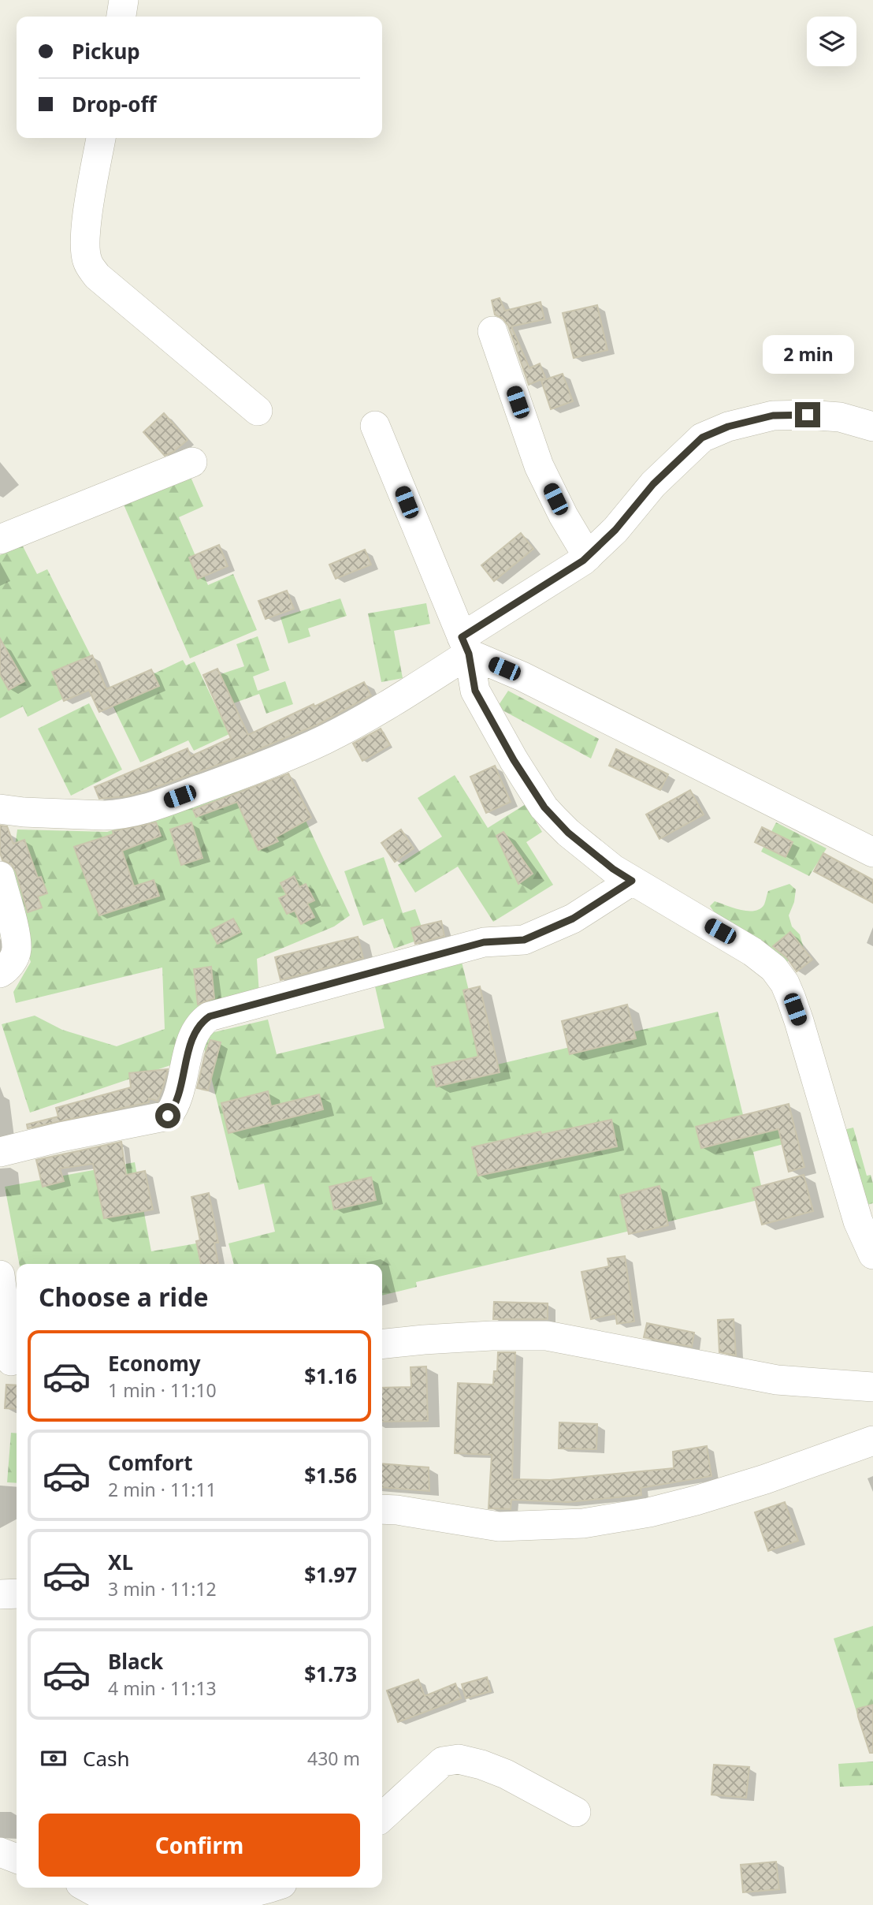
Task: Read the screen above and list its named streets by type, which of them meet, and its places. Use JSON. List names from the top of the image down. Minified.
{"page":{"banner":["Pickup","Drop-off"],"bubble":"2 min","heading":"Choose a ride","list":[{"name":"Economy","note":"1 min · 11:10","value":"$1.16"},{"name":"Comfort","note":"2 min · 11:11","value":"$1.56"},{"name":"XL","note":"3 min · 11:12","value":"$1.97"},{"name":"Black","note":"4 min · 11:13","value":"$1.73"}],"pay":["Cash","430 m"],"buttons":"Confirm"}}
